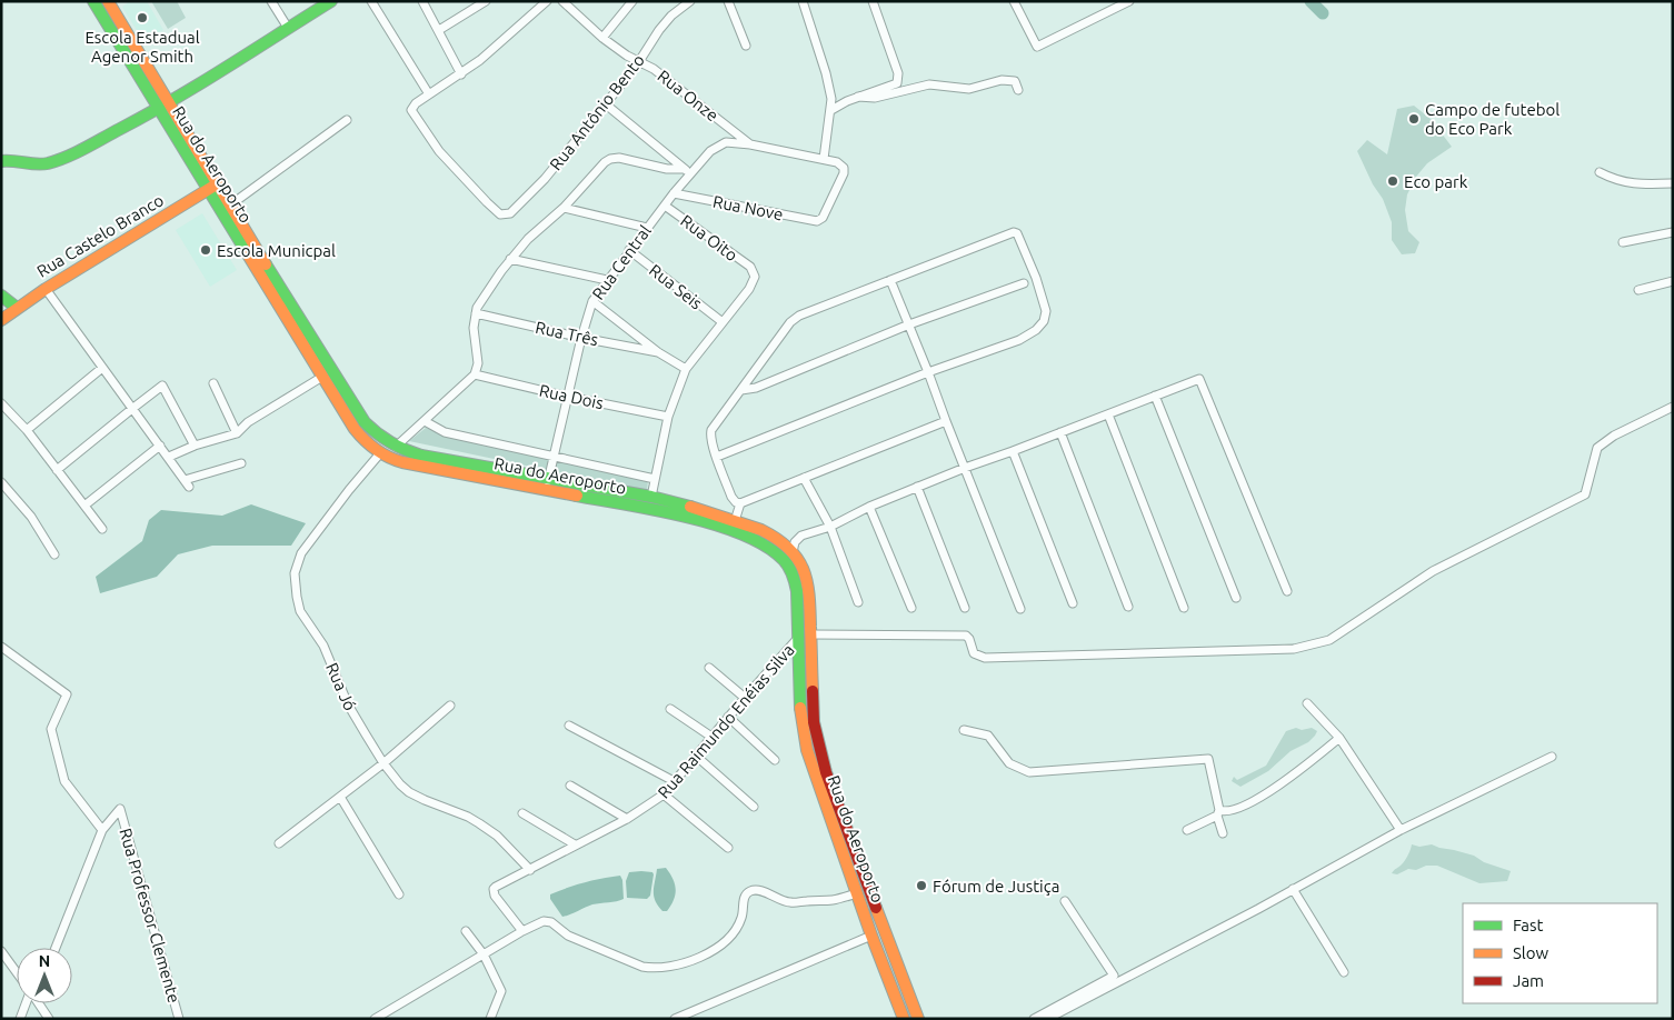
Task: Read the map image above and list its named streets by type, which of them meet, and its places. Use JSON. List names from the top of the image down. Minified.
{"streets":{"main road":["Rua do Aeroporto","Rua Castelo Branco"],"street":["Rua Onze","Rua Antônio Bento","Rua Nove","Rua Oito","Rua Central","Rua Seis","Rua Três","Rua Dois","Rua Jó","Rua Raimundo Enéias Silva","Rua Professor Clemente"]},"crossings":[["Rua Onze","Rua Antônio Bento"],["Rua Onze","Rua Central"],["Rua do Aeroporto","Rua Castelo Branco"],["Rua do Aeroporto","Rua Central"],["Rua do Aeroporto","Rua Jó"],["Rua do Aeroporto","Rua Raimundo Enéias Silva"],["Rua Nove","Rua Central"],["Rua Oito","Rua Central"],["Rua Oito","Rua Seis"],["Rua Central","Rua Seis"],["Rua Central","Rua Três"],["Rua Central","Rua Dois"],["Rua Jó","Rua Raimundo Enéias Silva"]],"places":["Escola Estadual Agenor Smith","Campo de futebol do Eco Park","Eco park","Escola Municpal","Fórum de Justiça"],"legend":["Fast","Slow","Jam"],"north":"top"}
